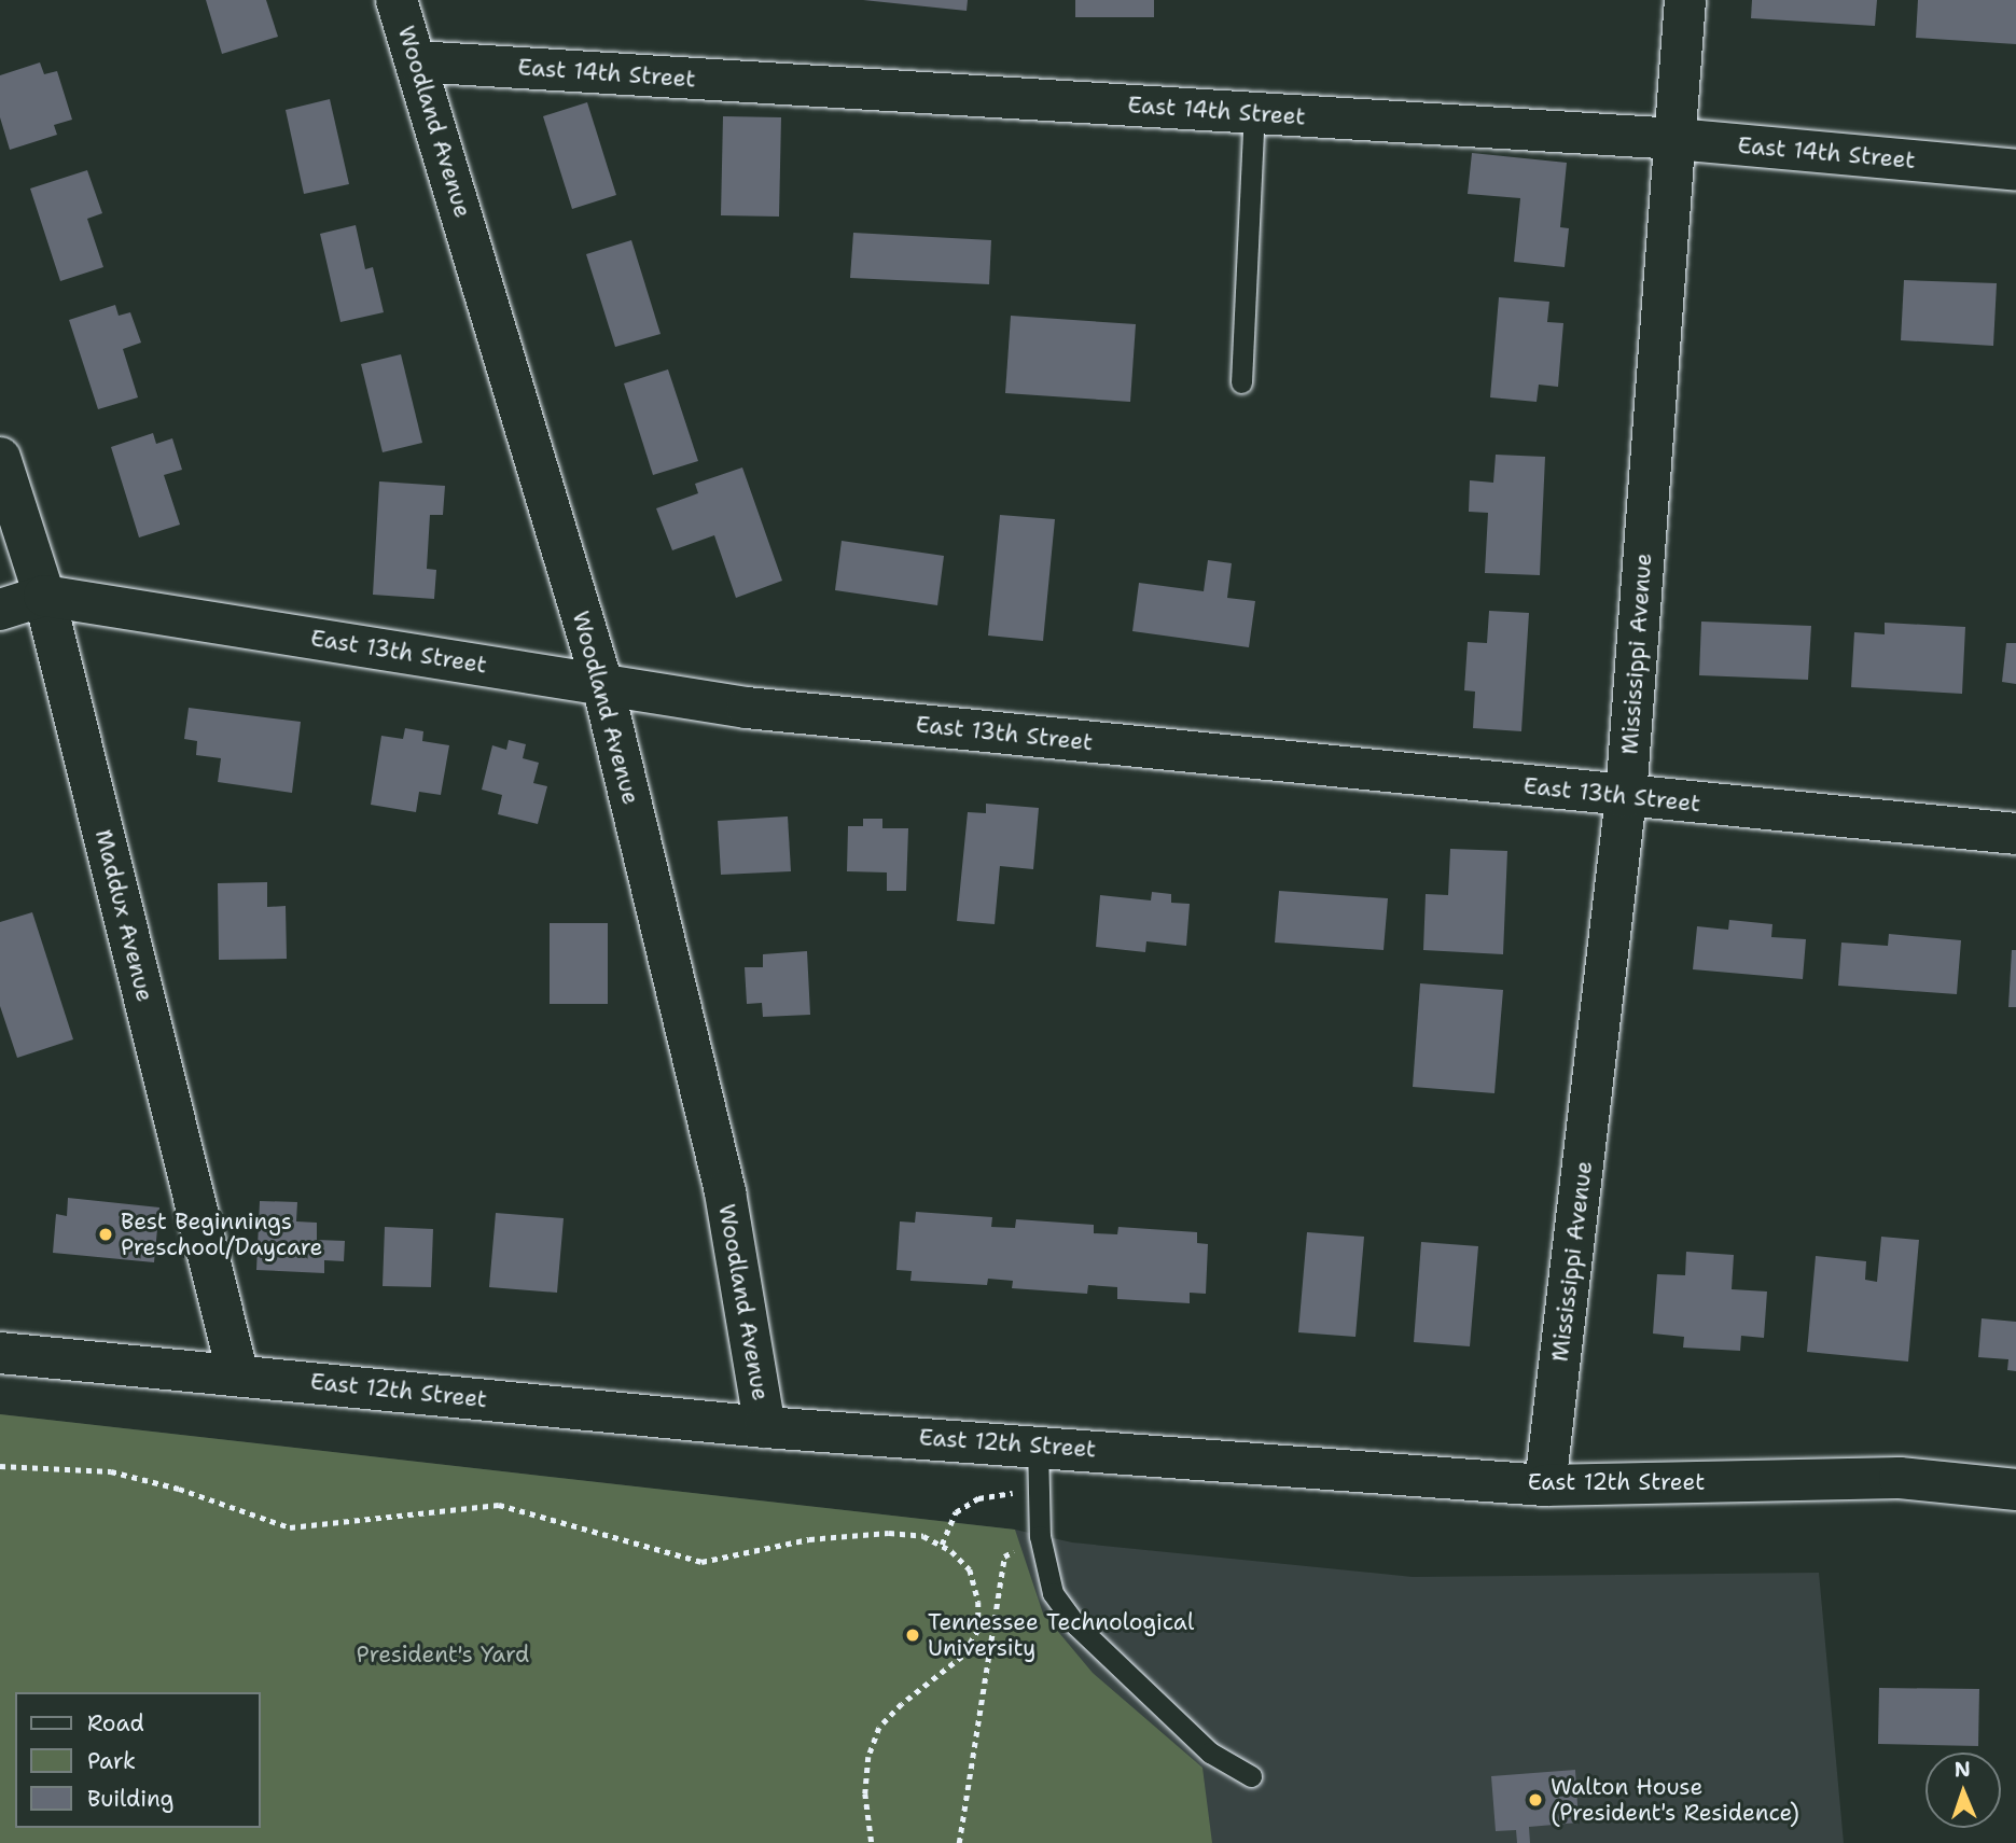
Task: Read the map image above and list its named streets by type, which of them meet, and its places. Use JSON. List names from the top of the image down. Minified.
{"streets":{"street":["East 14th Street","Woodland Avenue","East 13th Street","Mississippi Avenue","Maddux Avenue","East 12th Street"]},"crossings":[["East 14th Street","Woodland Avenue"],["East 14th Street","Mississippi Avenue"],["Woodland Avenue","East 13th Street"],["Woodland Avenue","East 12th Street"],["East 13th Street","Mississippi Avenue"],["East 13th Street","Maddux Avenue"],["Mississippi Avenue","East 12th Street"],["Maddux Avenue","East 12th Street"]],"parks":["President's Yard"],"places":["Best Beginnings Preschool/Daycare","Tennessee Technological University","Walton House (President's Residence)"],"legend":["Road","Park","Building"],"north":"top"}
